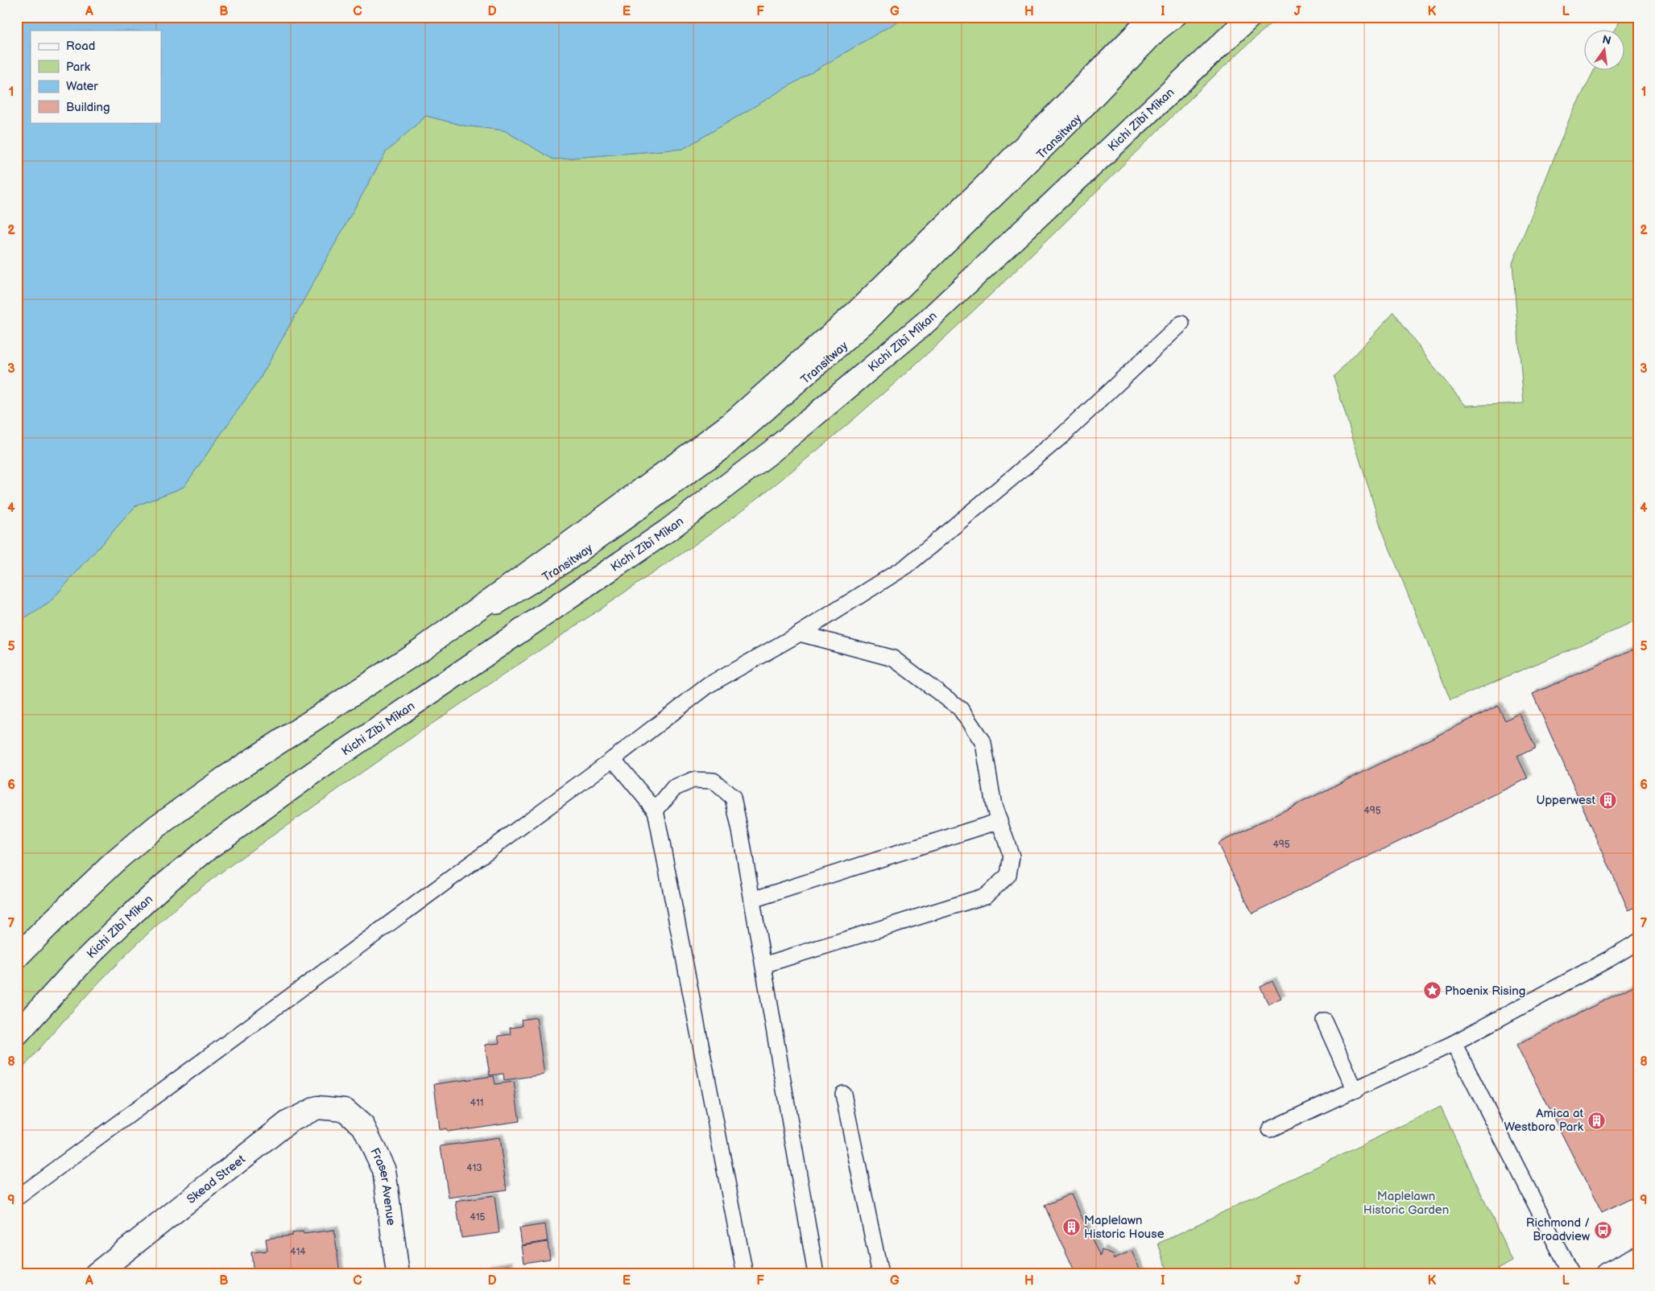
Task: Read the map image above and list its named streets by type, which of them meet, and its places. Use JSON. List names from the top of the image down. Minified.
{"streets":{"main road":["Kichi Zībī Mīkan","Skead Street","Fraser Avenue"],"lane":["Transitway"]},"crossings":[["Skead Street","Fraser Avenue"]],"parks":["Maplelawn Historic Garden"],"places":{"building":["Upperwest","Amica at Westboro Park","Maplelawn Historic House"],"place":["Phoenix Rising"],"bus stop":["Richmond / Broadview"]},"house_numbers":["495","495","411","413","415","414"],"legend":["Road","Park","Water","Building"],"north":"top","grid":{"columns":["A","B","C","D","E","F","G","H","I","J","K","L"],"rows":["1","2","3","4","5","6","7","8","9"]}}
